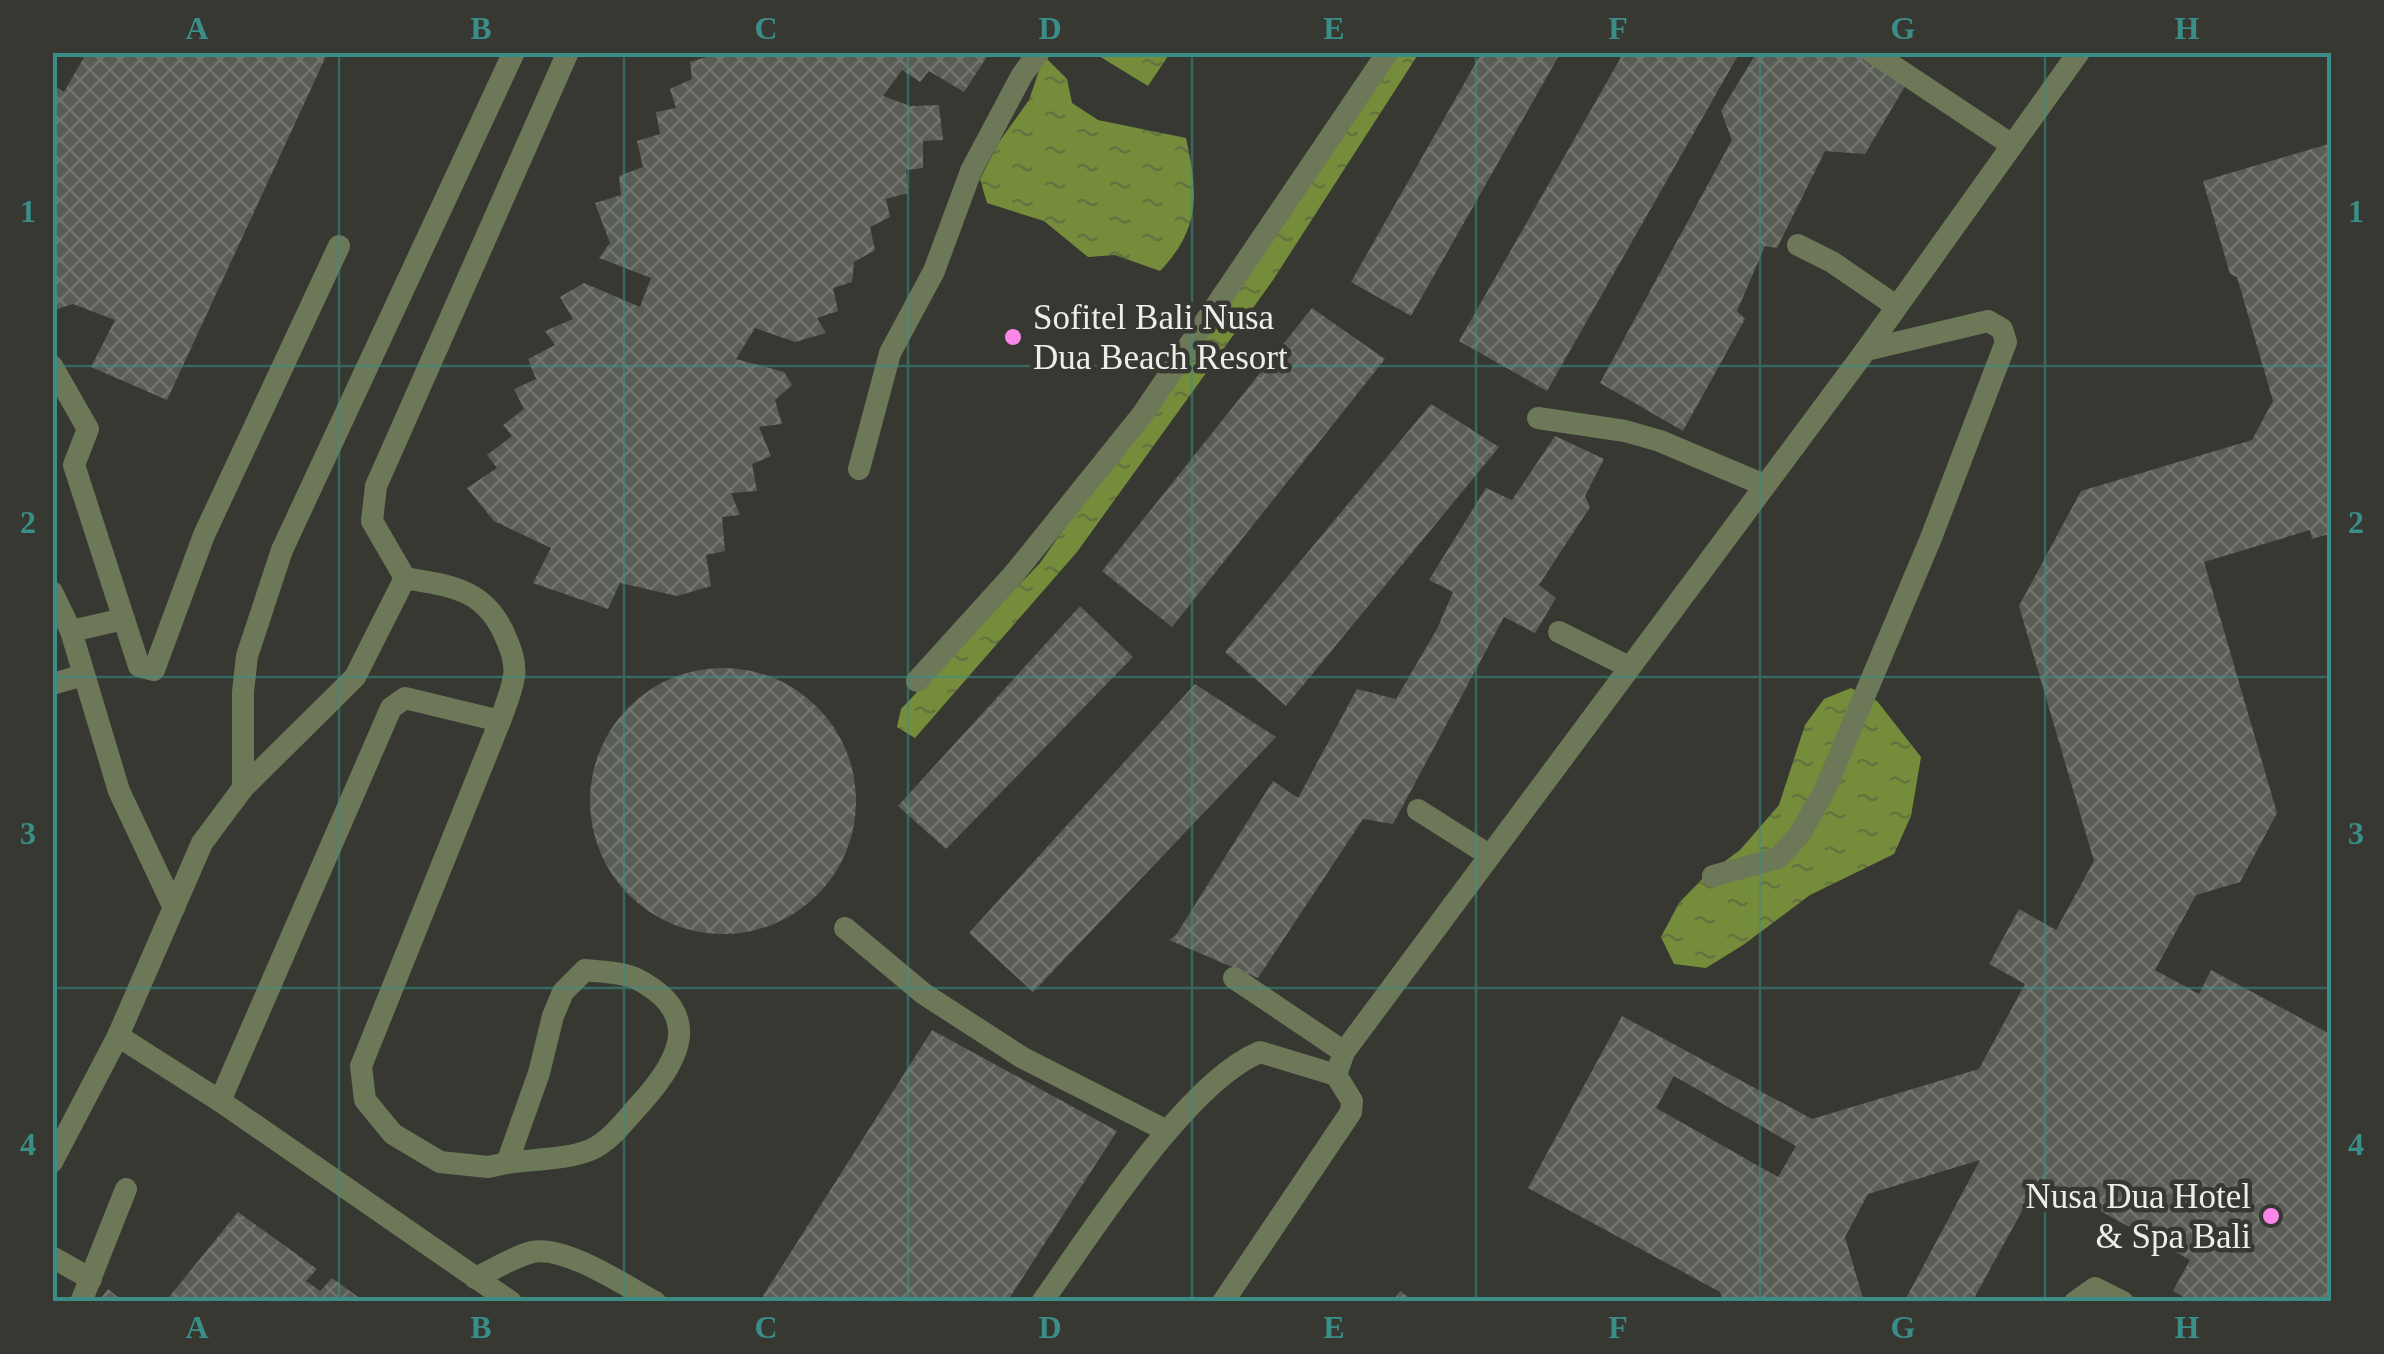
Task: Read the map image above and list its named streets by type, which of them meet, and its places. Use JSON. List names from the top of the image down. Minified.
{"places":["Sofitel Bali Nusa Dua Beach Resort","Nusa Dua Hotel & Spa Bali"],"grid":{"columns":["A","B","C","D","E","F","G","H"],"rows":["1","2","3","4"]}}
